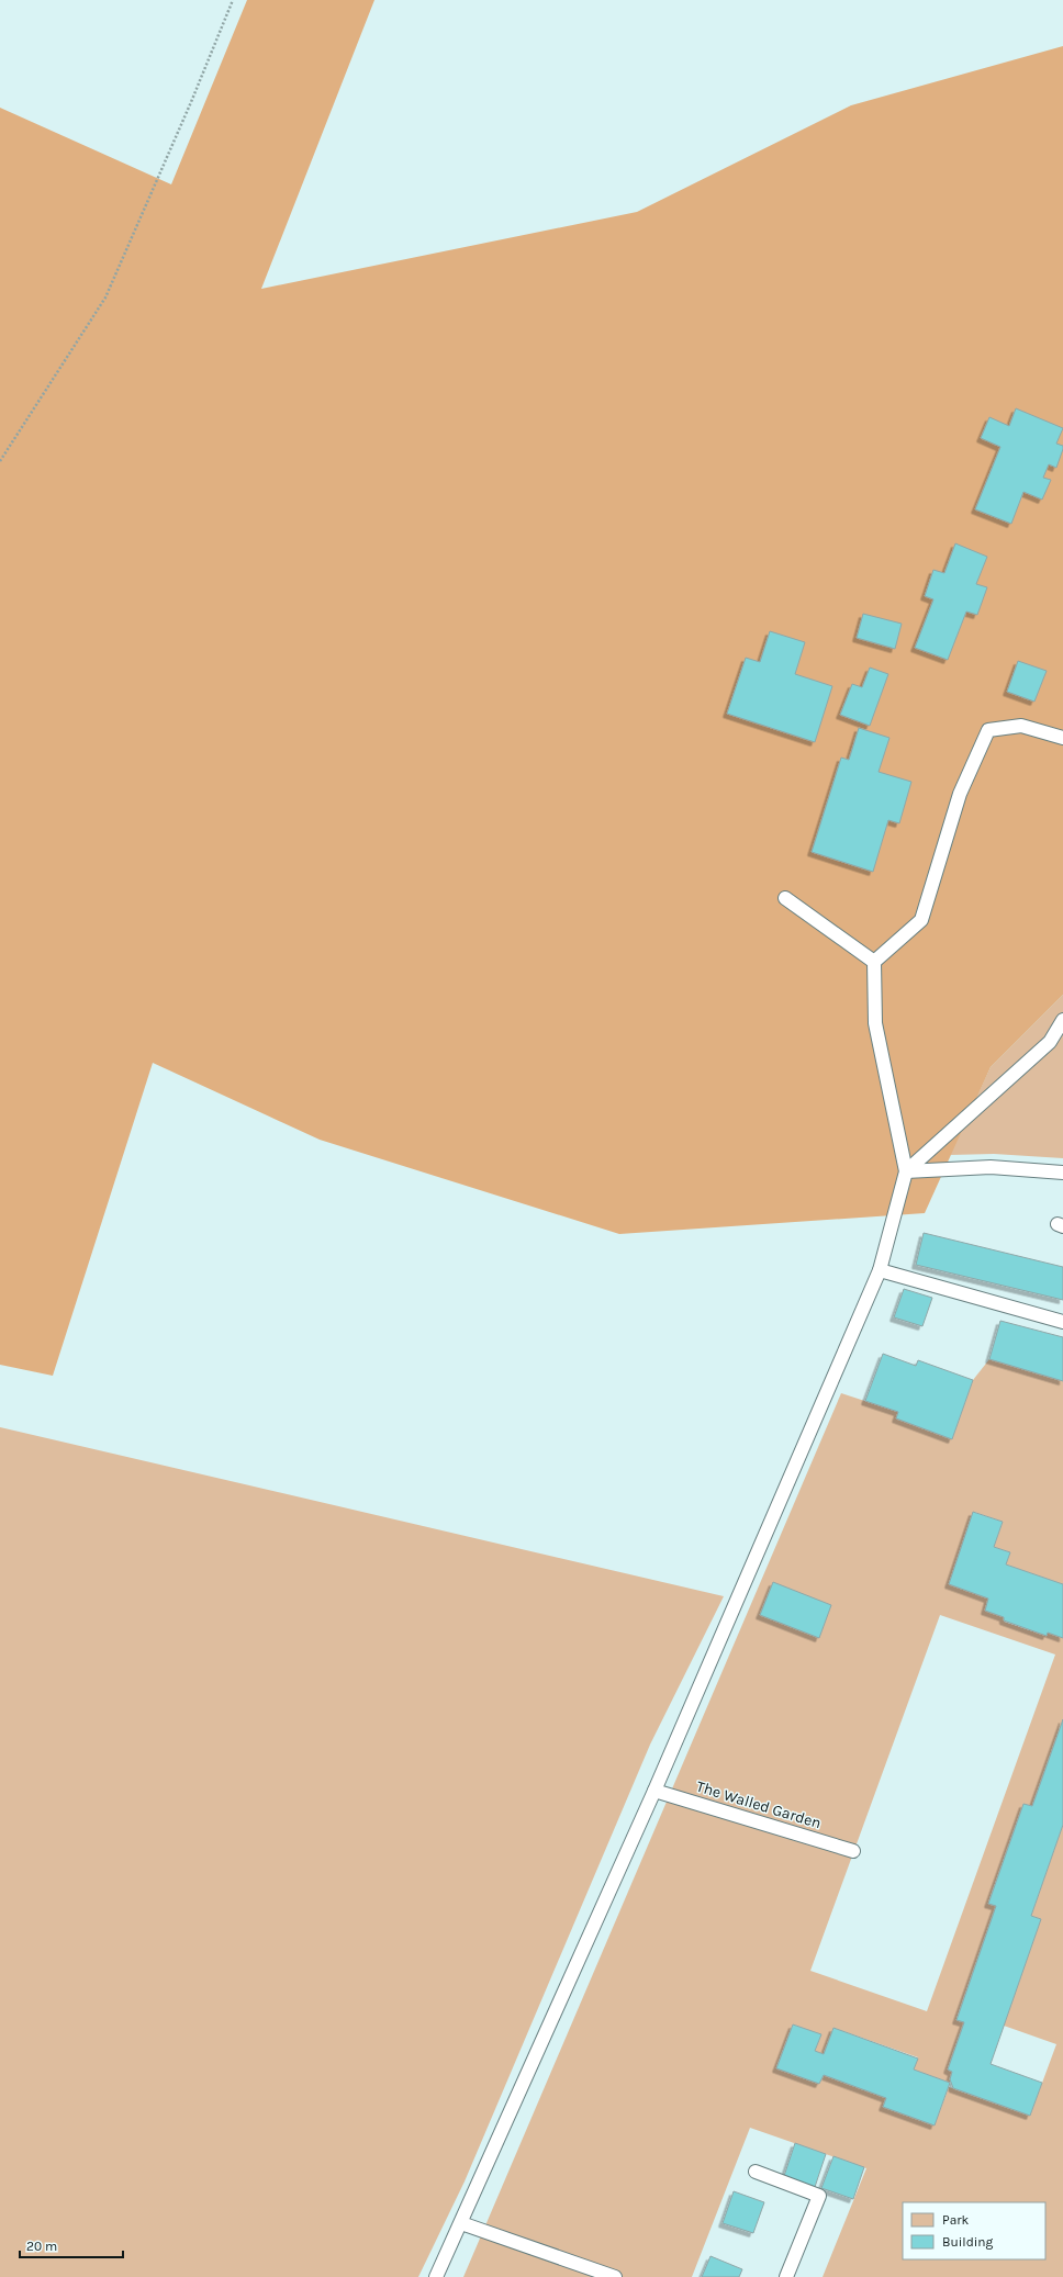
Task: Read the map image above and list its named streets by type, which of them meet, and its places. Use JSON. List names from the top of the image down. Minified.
{"streets":{"lane":["The Walled Garden"]},"legend":["Park","Building"],"scale_bar":"20 m"}
